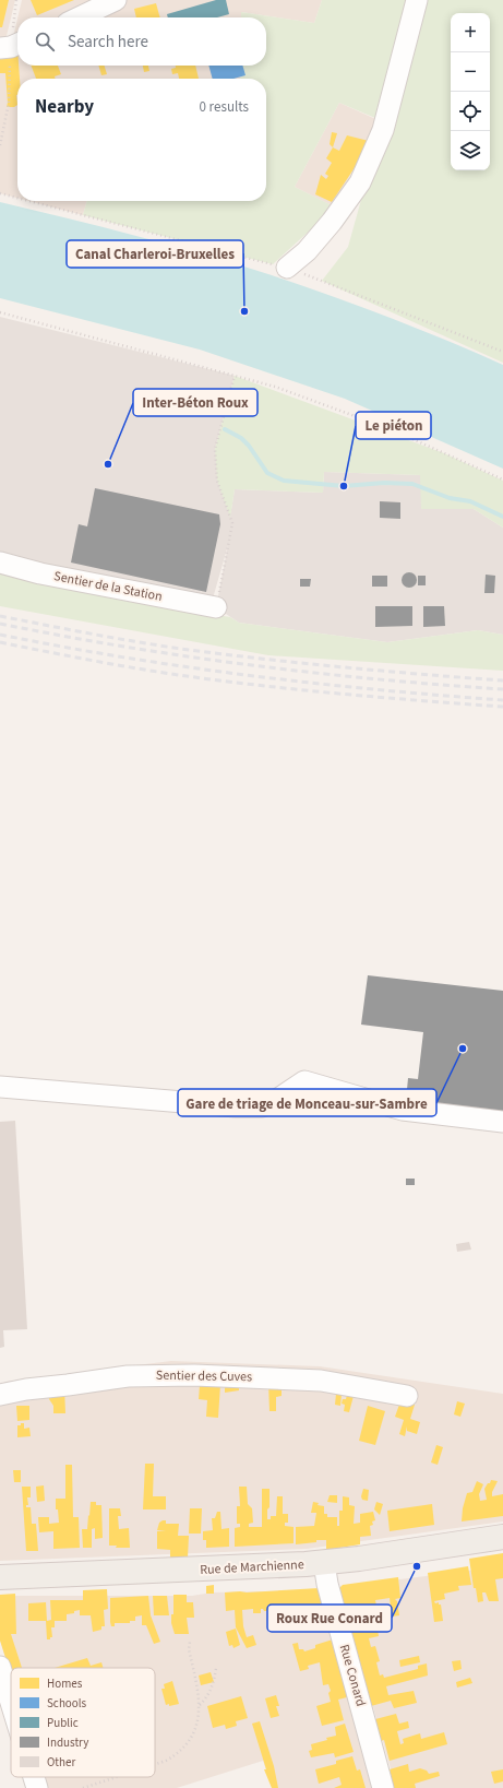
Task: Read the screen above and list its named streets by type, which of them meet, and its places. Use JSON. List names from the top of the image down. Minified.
{"streets":{"main road":["Rue de Marchienne"],"street":["Sentier de la Station","Sentier des Cuves","Rue Conard"]},"crossings":[["Rue de Marchienne","Rue Conard"]],"places":["Canal Charleroi-Bruxelles","Inter-Béton Roux","Le piéton","Gare de triage de Monceau-sur-Sambre","Roux Rue Conard"],"legend":["Homes","Schools","Public","Industry","Other"],"page":{"map_buttons":["+","−"],"search":"Search here","heading":["Nearby","0 results"]}}
